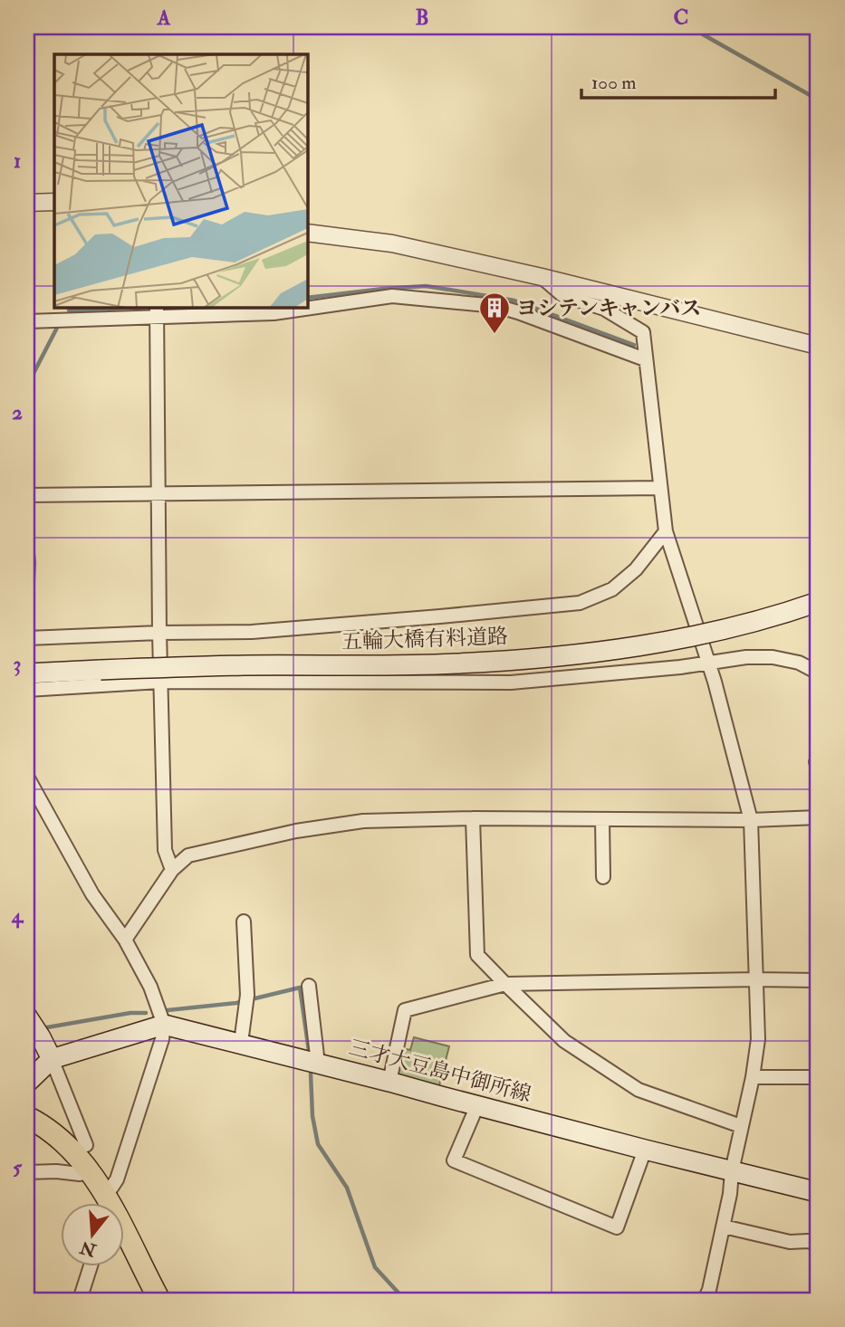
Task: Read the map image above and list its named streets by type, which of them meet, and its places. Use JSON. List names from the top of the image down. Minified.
{"streets":{"main road":["五輪大橋有料道路","三才大豆島中御所線"]},"places":{"building":["ヨシテンキャンバス"]},"scale_bar":"100 m","north":"bottom","grid":{"columns":["A","B","C"],"rows":["1","2","3","4","5"]}}
